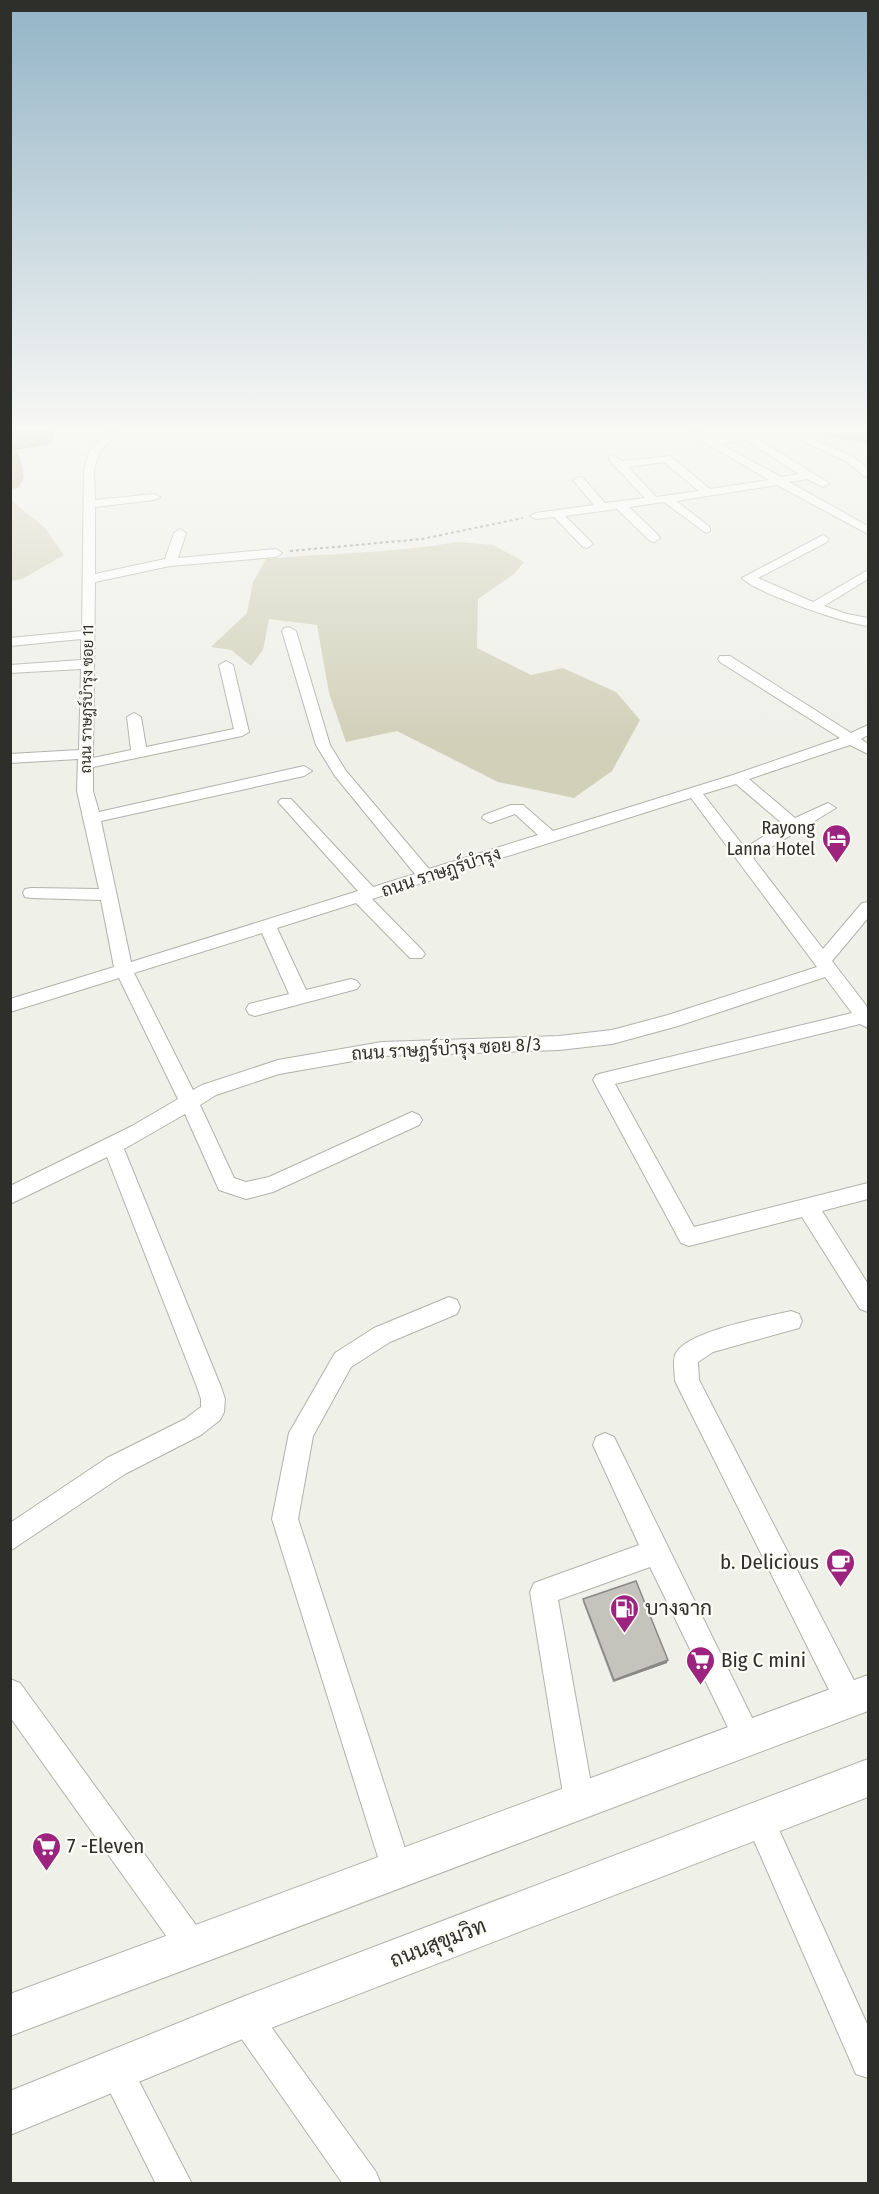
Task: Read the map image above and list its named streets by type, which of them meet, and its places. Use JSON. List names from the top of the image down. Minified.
{"streets":{"main road":["ถนนสุขุมวิท"],"street":["ถนน ราษฎร์บำรุง ซอย 11","ถนน ราษฎร์บำรุง","ถนน ราษฎร์บำรุง ซอย 8/3"]},"crossings":[["ถนน ราษฎร์บำรุง ซอย 11","ถนน ราษฎร์บำรุง"],["ถนน ราษฎร์บำรุง ซอย 11","ถนน ราษฎร์บำรุง ซอย 8/3"]],"places":{"hotel":["Rayong Lanna Hotel"],"cafe":["b. Delicious"],"fuel station":["บางจาก"],"supermarket":["Big C mini","7 -Eleven"]}}
